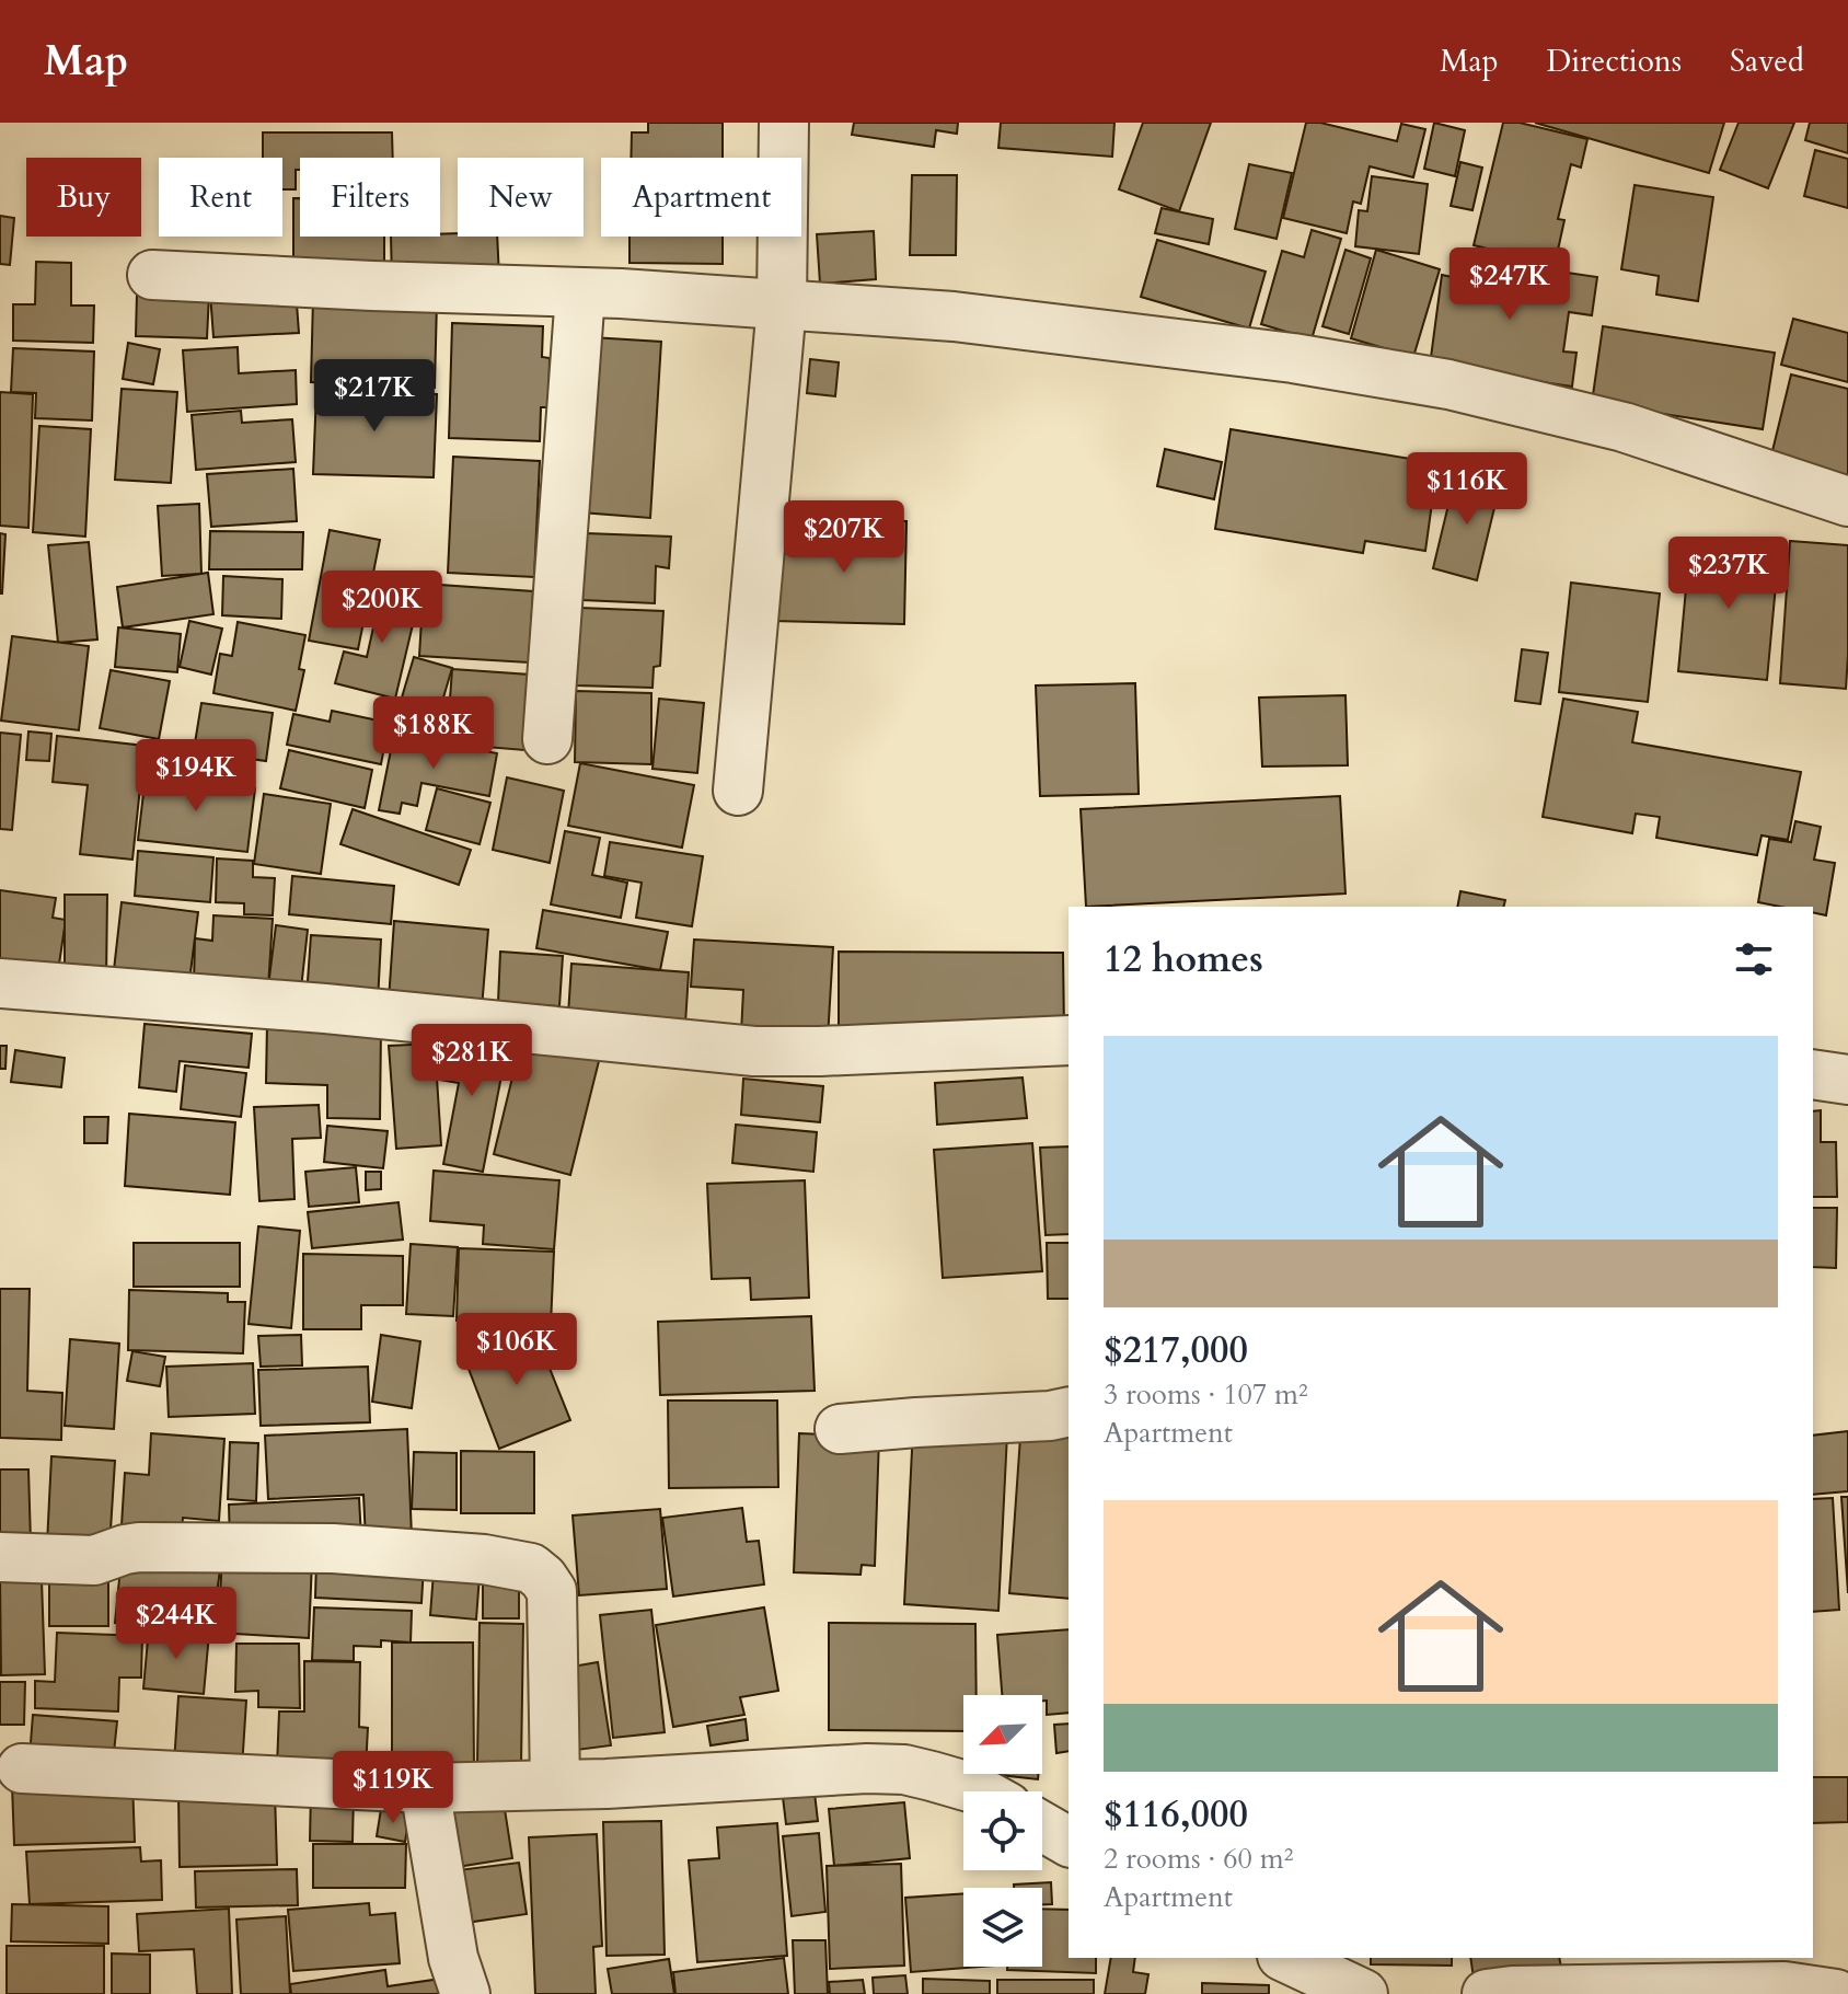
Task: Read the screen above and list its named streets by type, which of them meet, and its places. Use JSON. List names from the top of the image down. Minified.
{"north":"bottom left","page":{"header":"Map","nav":["Map","Directions","Saved"],"chip":["Buy","Rent","Filters","New","Apartment"],"price":["$247K","$217K","$116K","$207K","$237K","$200K","$188K","$194K","$281K","$106K","$244K","$119K"],"heading":"12 homes","list":[{"name":"$217,000","note":"3 rooms · 107 m² · Apartment"},{"name":"$116,000","note":"2 rooms · 60 m² · Apartment"}]}}
